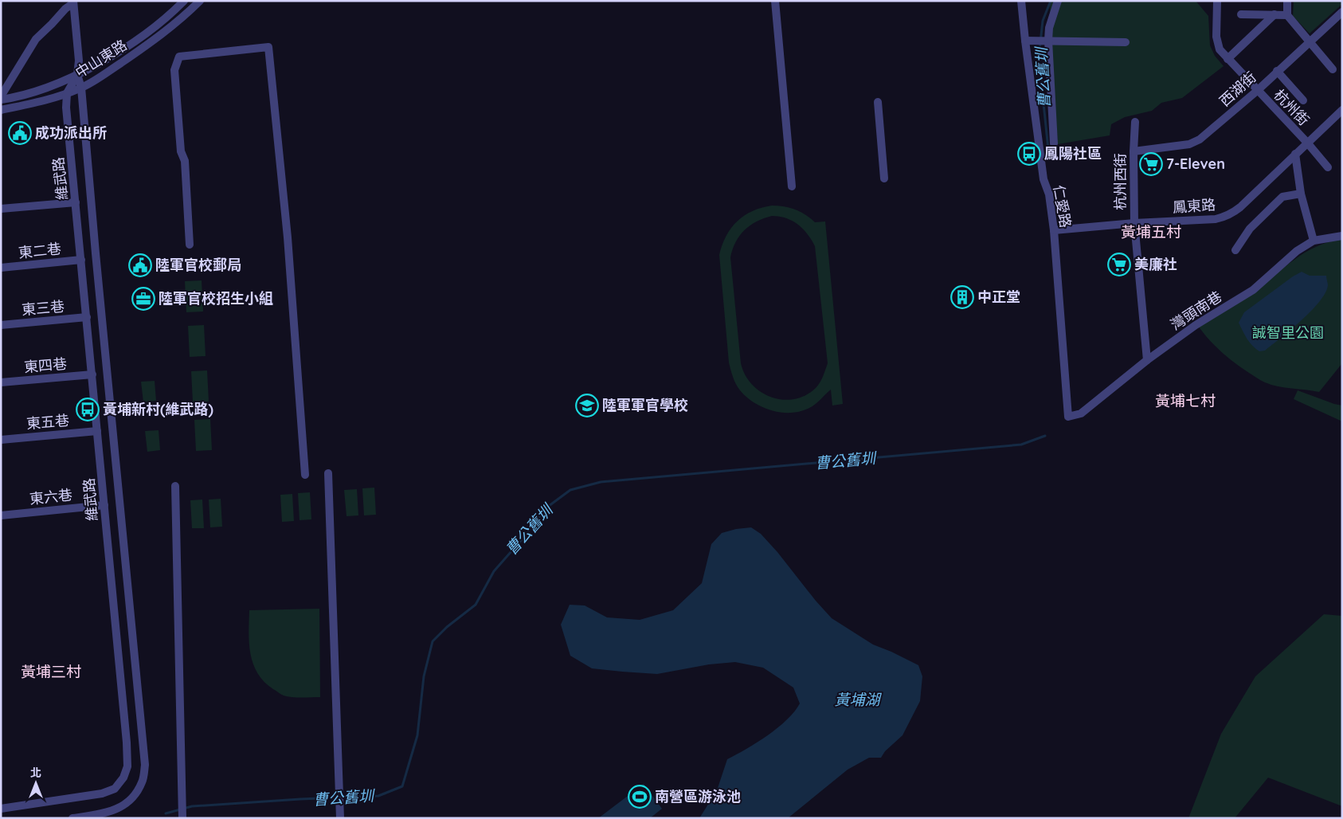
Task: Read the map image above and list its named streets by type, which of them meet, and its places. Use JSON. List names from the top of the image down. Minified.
{"streets":{"street":["中山東路","西湖街","杭州街","維武路","杭州西街","仁愛路","鳳東路","東二巷","東三巷","灣頭南巷","東四巷","東五巷","東六巷"]},"crossings":[["中山東路","維武路"],["西湖街","杭州街"],["西湖街","杭州西街"],["杭州街","鳳東路"],["維武路","東二巷"],["維武路","東三巷"],["維武路","東四巷"],["維武路","東五巷"],["維武路","東六巷"],["杭州西街","鳳東路"],["杭州西街","灣頭南巷"],["仁愛路","鳳東路"],["仁愛路","灣頭南巷"]],"districts":["黃埔五村","黃埔七村","黃埔三村"],"water":["曹公舊圳","黃埔湖"],"parks":["誠智里公園"],"places":{"public building":["成功派出所","陸軍官校郵局"],"bus stop":["鳳陽社區","黃埔新村(維武路)"],"supermarket":["7-Eleven","美廉社"],"building":["中正堂"],"office":["陸軍官校招生小組"],"school or university":["陸軍軍官學校"],"sports":["南營區游泳池"]},"north":"top"}
